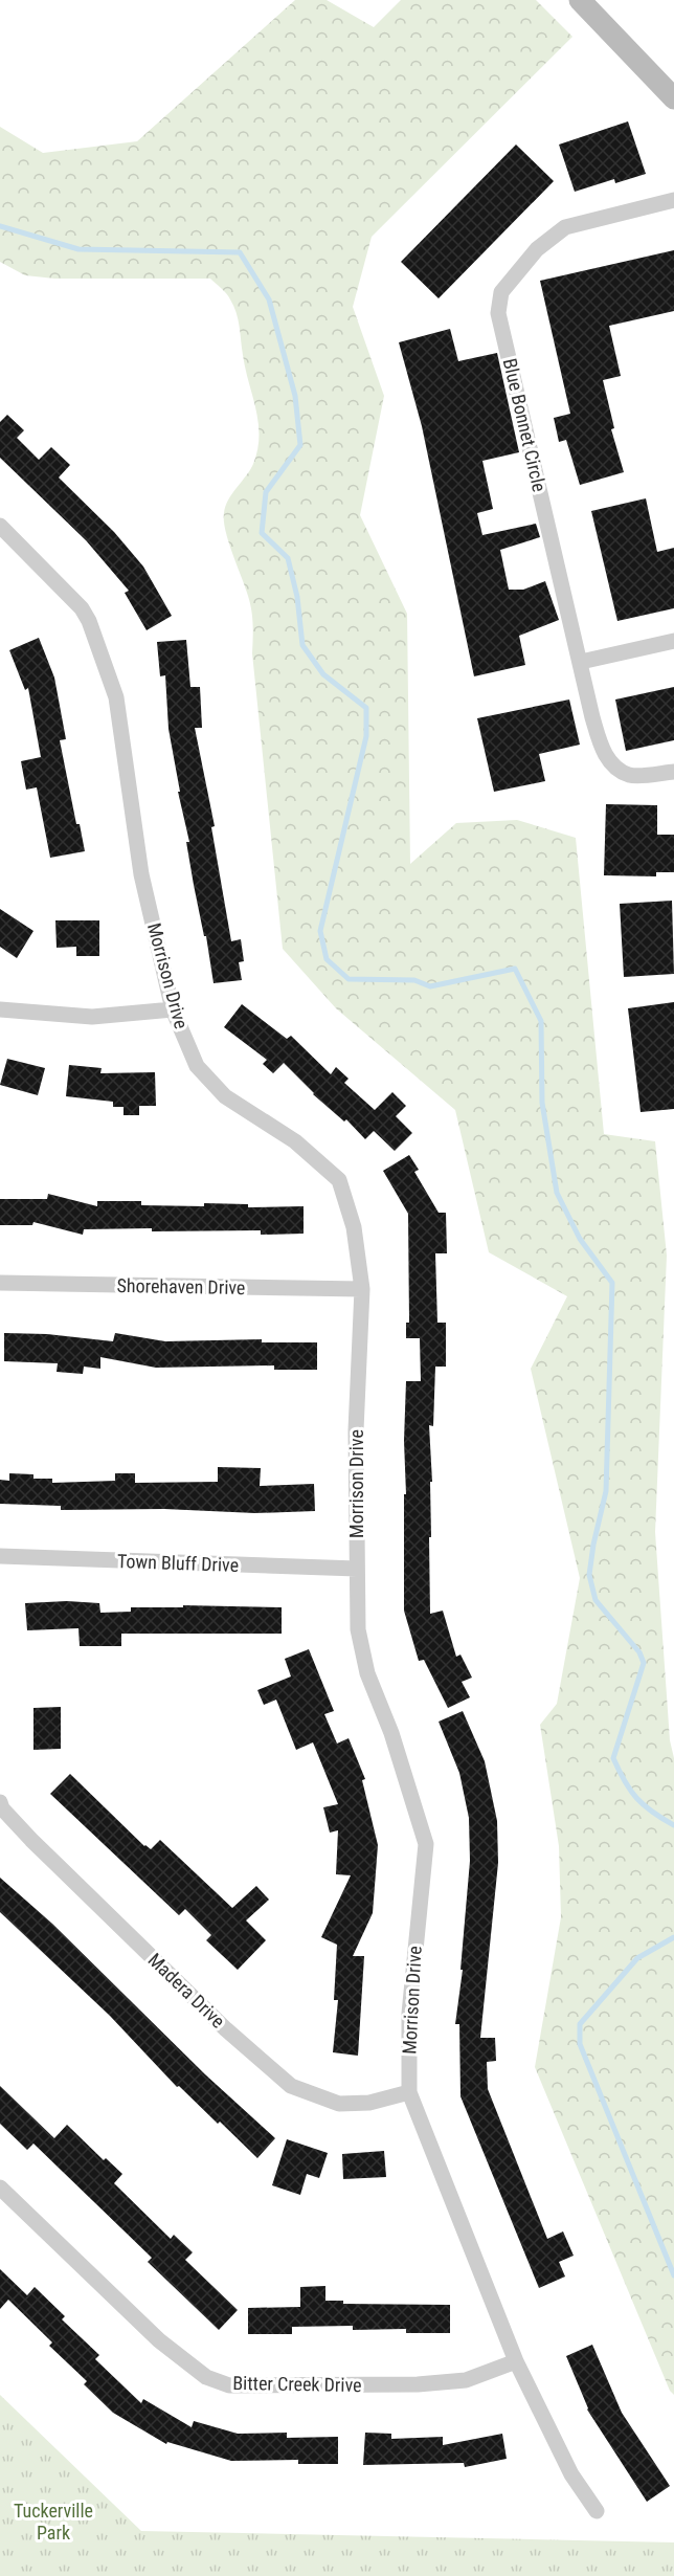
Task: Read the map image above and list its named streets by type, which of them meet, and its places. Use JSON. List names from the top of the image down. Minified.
{"streets":{"street":["Blue Bonnet Circle","Morrison Drive","Shorehaven Drive","Town Bluff Drive","Madera Drive","Bitter Creek Drive"]},"crossings":[["Morrison Drive","Shorehaven Drive"],["Morrison Drive","Town Bluff Drive"],["Morrison Drive","Madera Drive"],["Morrison Drive","Bitter Creek Drive"]],"parks":["Tuckerville Park"]}
